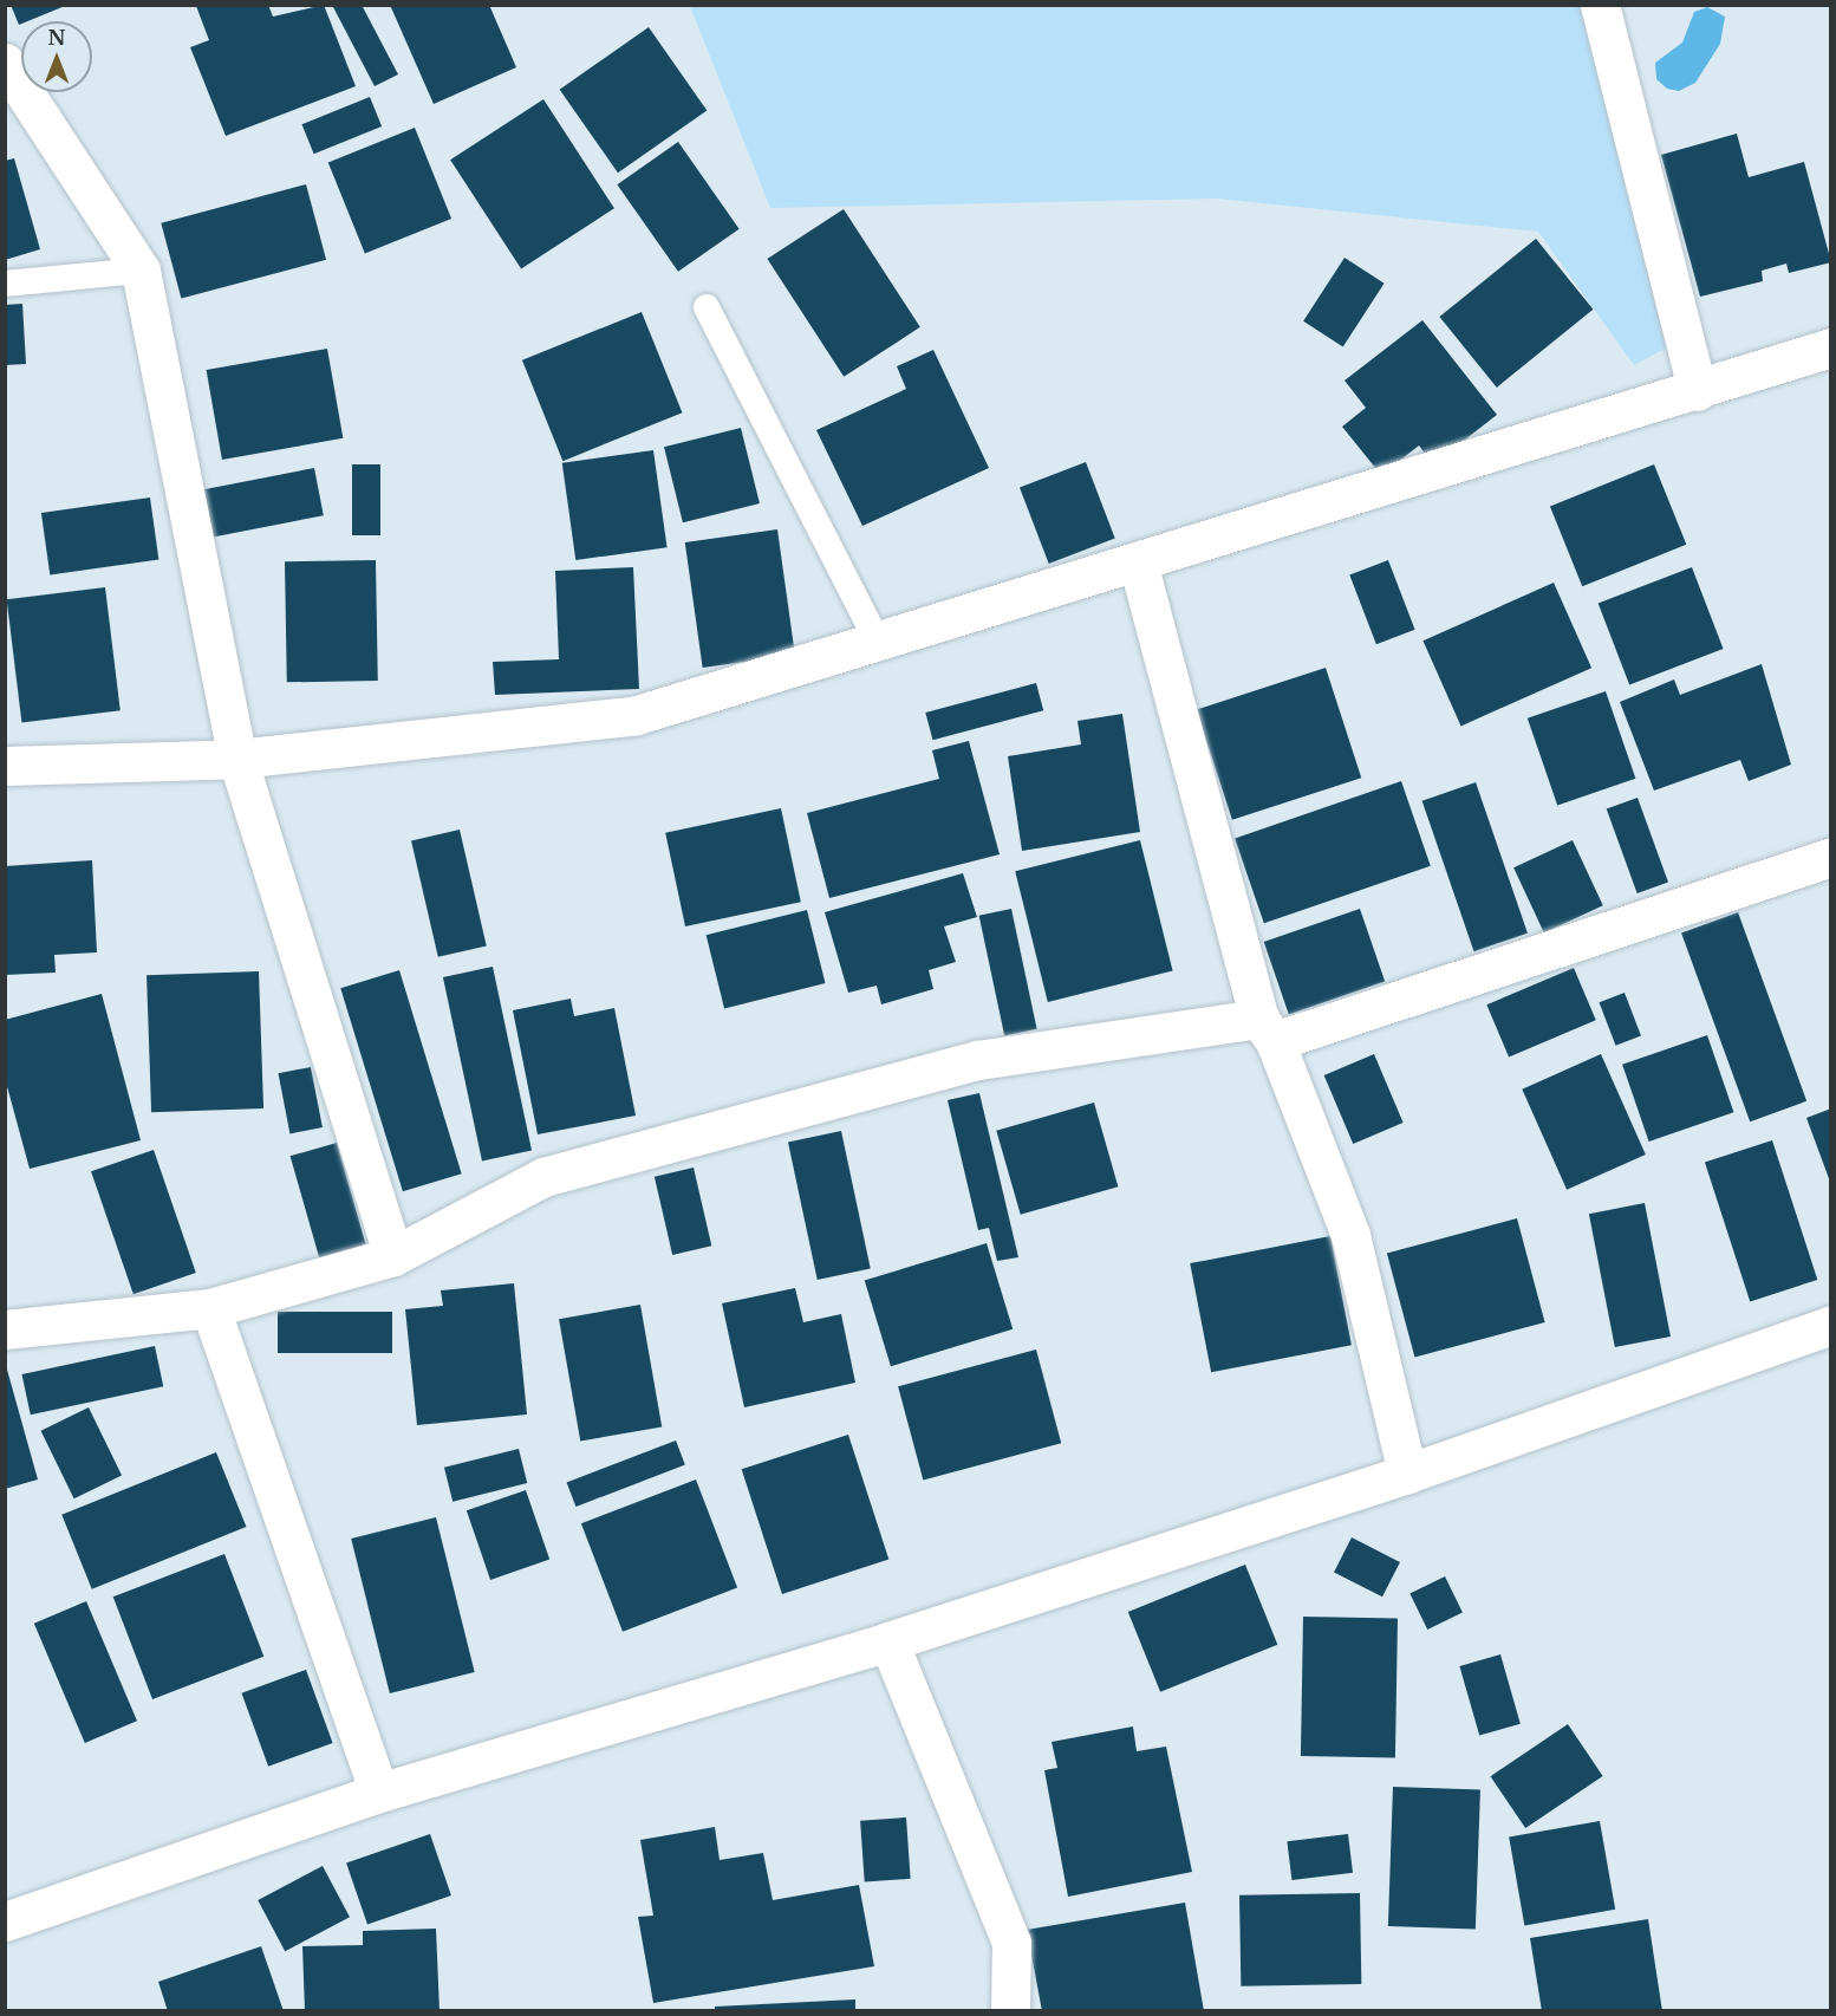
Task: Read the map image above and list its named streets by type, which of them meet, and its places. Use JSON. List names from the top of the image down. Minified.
{"north":"top"}
